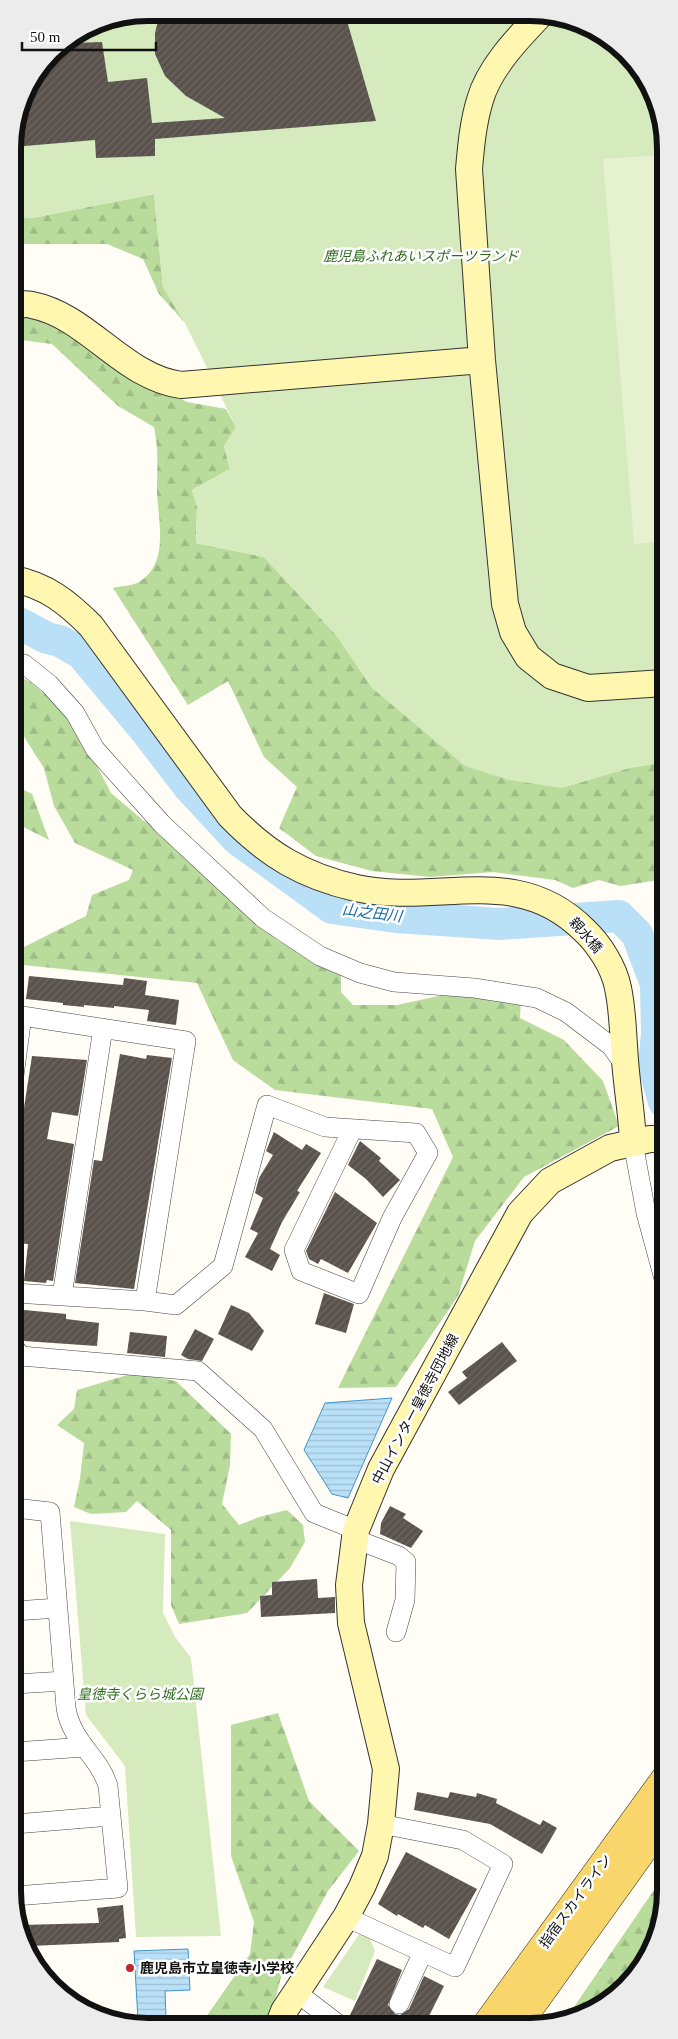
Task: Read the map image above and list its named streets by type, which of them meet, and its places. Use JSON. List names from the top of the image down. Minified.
{"streets":{"main road":["指宿スカイライン"],"street":["親水橋","中山インター皇徳寺団地線"]},"crossings":[["親水橋","中山インター皇徳寺団地線"]],"water":["山之田川"],"parks":["鹿児島ふれあいスポーツランド","皇徳寺くらら城公園"],"places":["鹿児島市立皇徳寺小学校"],"scale_bar":"50 m"}
